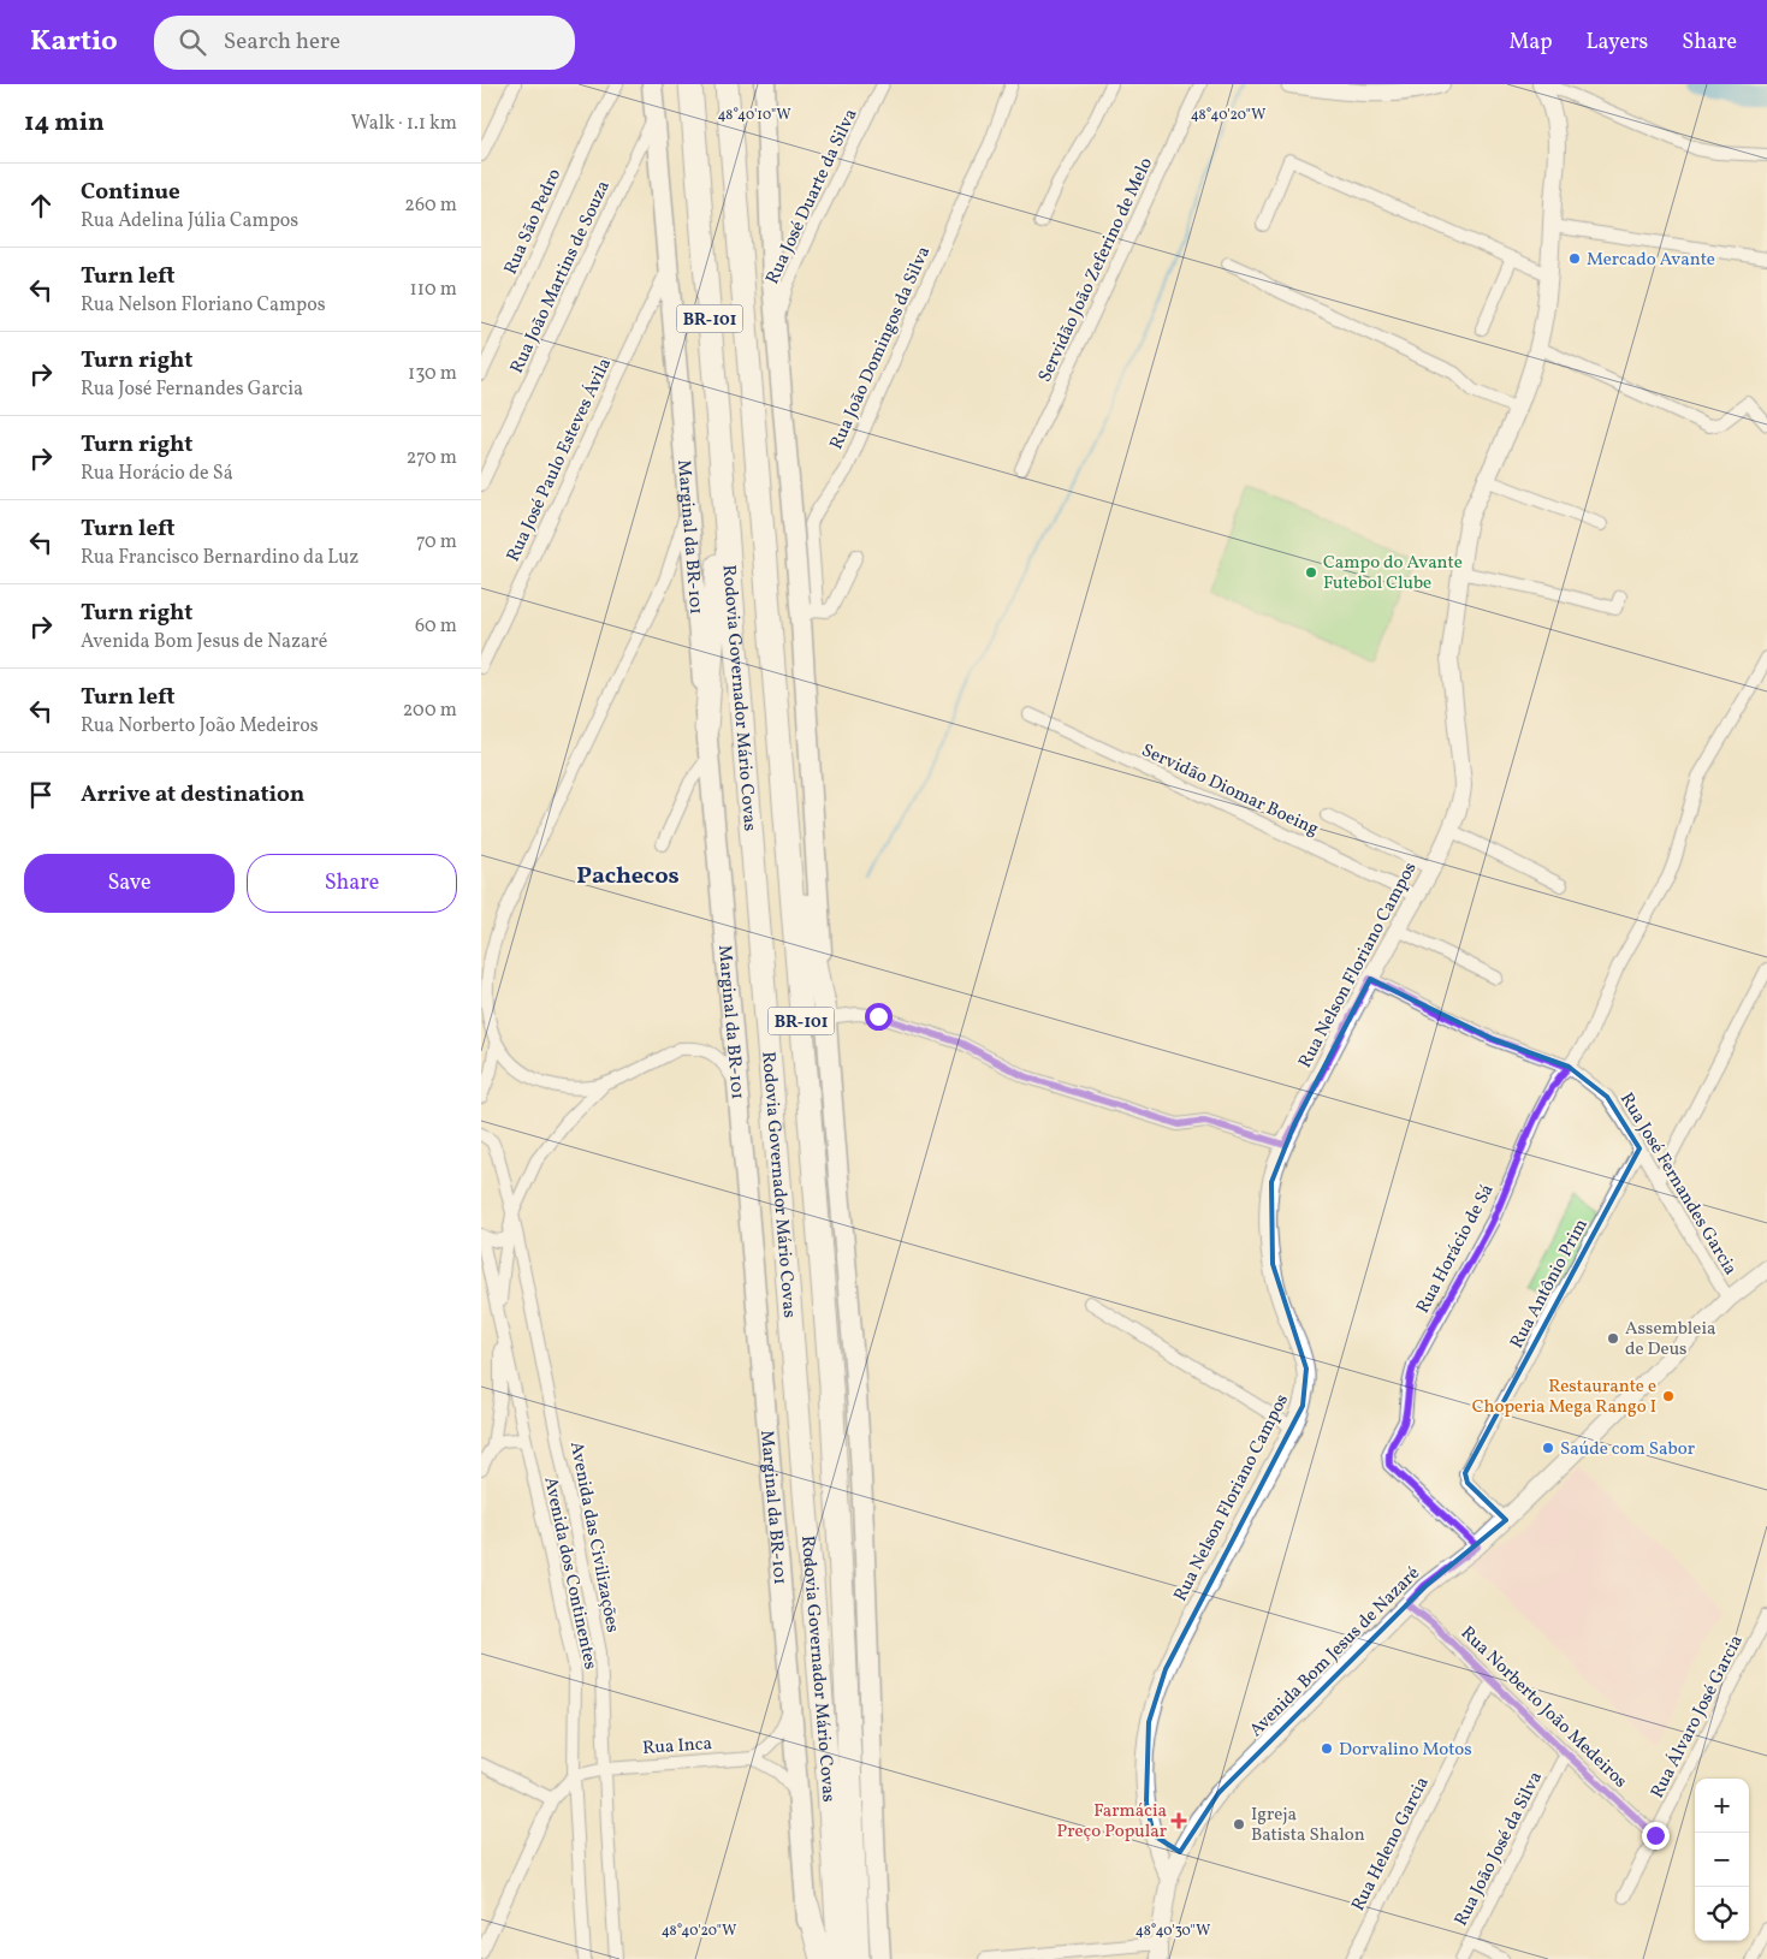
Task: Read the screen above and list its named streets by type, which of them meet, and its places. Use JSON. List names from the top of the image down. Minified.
{"streets":{"highway":["BR-101","Rodovia Governador Mário Covas"],"main road":["Marginal da BR-101"],"street":["Rua José Duarte da Silva","Rua São Pedro","Servidão João Zeferino de Melo","Rua João Martins de Souza","Rua João Domingos da Silva","Rua José Paulo Esteves Ávila","Servidão Diomar Boeing","Rua Nelson Floriano Campos","Rua José Fernandes Garcia","Rua Horácio de Sá","Rua Antônio Prim","Avenida das Civilizações","Avenida dos Continentes","Avenida Bom Jesus de Nazaré","Rua Norberto João Medeiros","Rua Álvaro José Garcia","Rua Inca","Rua Heleno Garcia","Rua João José da Silva"]},"crossings":[["Rua João Martins de Souza","Marginal da BR-101"],["Rua José Paulo Esteves Ávila","Marginal da BR-101"],["Servidão Diomar Boeing","Rua Nelson Floriano Campos"],["Rua Nelson Floriano Campos","Rua José Fernandes Garcia"],["Rua Nelson Floriano Campos","Avenida Bom Jesus de Nazaré"],["Rua José Fernandes Garcia","Rua Horácio de Sá"],["Rua José Fernandes Garcia","Rua Antônio Prim"],["Rua José Fernandes Garcia","Avenida Bom Jesus de Nazaré"],["Rua Horácio de Sá","Avenida Bom Jesus de Nazaré"],["Rua Antônio Prim","Avenida Bom Jesus de Nazaré"],["Avenida das Civilizações","Rua Inca"],["Avenida dos Continentes","Rua Inca"],["Avenida Bom Jesus de Nazaré","Rua Norberto João Medeiros"],["Rua Norberto João Medeiros","Rua Álvaro José Garcia"],["Rua Norberto João Medeiros","Rua Heleno Garcia"],["Rua Norberto João Medeiros","Rua João José da Silva"]],"districts":["Pachecos"],"places":{"other":["Mercado Avante","Campo do Avante Futebol Clube","Assembleia de Deus","Restaurante e Choperia Mega Rango I","Saúde com Sabor","Dorvalino Motos","Igreja Batista Shalon"],"health":["Farmácia Preço Popular"]},"page":{"header":"Kartio","search":"Search here","nav":["Map","Layers","Share"],"heading":["14 min","Walk · 1.1 km"],"list":[["Continue","Rua Adelina Júlia Campos","260 m"],["Turn left","Rua Nelson Floriano Campos","110 m"],["Turn right","Rua José Fernandes Garcia","130 m"],["Turn right","Rua Horácio de Sá","270 m"],["Turn left","Rua Francisco Bernardino da Luz","70 m"],["Turn right","Avenida Bom Jesus de Nazaré","60 m"],["Turn left","Rua Norberto João Medeiros","200 m"],"Arrive at destination"],"buttons":["Save","Share"],"map_buttons":["+","−"]},"coordinates":["48°40'10\"W","48°40'20\"W","48°40'30\"W"]}
